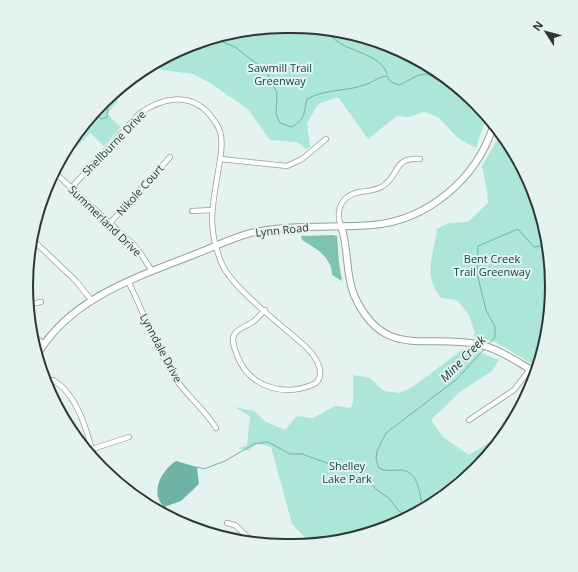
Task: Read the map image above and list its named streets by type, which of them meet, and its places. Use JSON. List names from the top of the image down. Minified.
{"streets":{"main road":["Lynn Road"],"street":["Shellburne Drive","Nikole Court","Summerland Drive","Lynndale Drive"]},"crossings":[["Shellburne Drive","Summerland Drive"],["Shellburne Drive","Lynn Road"],["Nikole Court","Summerland Drive"],["Summerland Drive","Lynn Road"],["Lynn Road","Lynndale Drive"]],"water":["Mine Creek"],"parks":["Sawmill Trail Greenway","Bent Creek Trail Greenway","Shelley Lake Park"],"north":"top left"}
